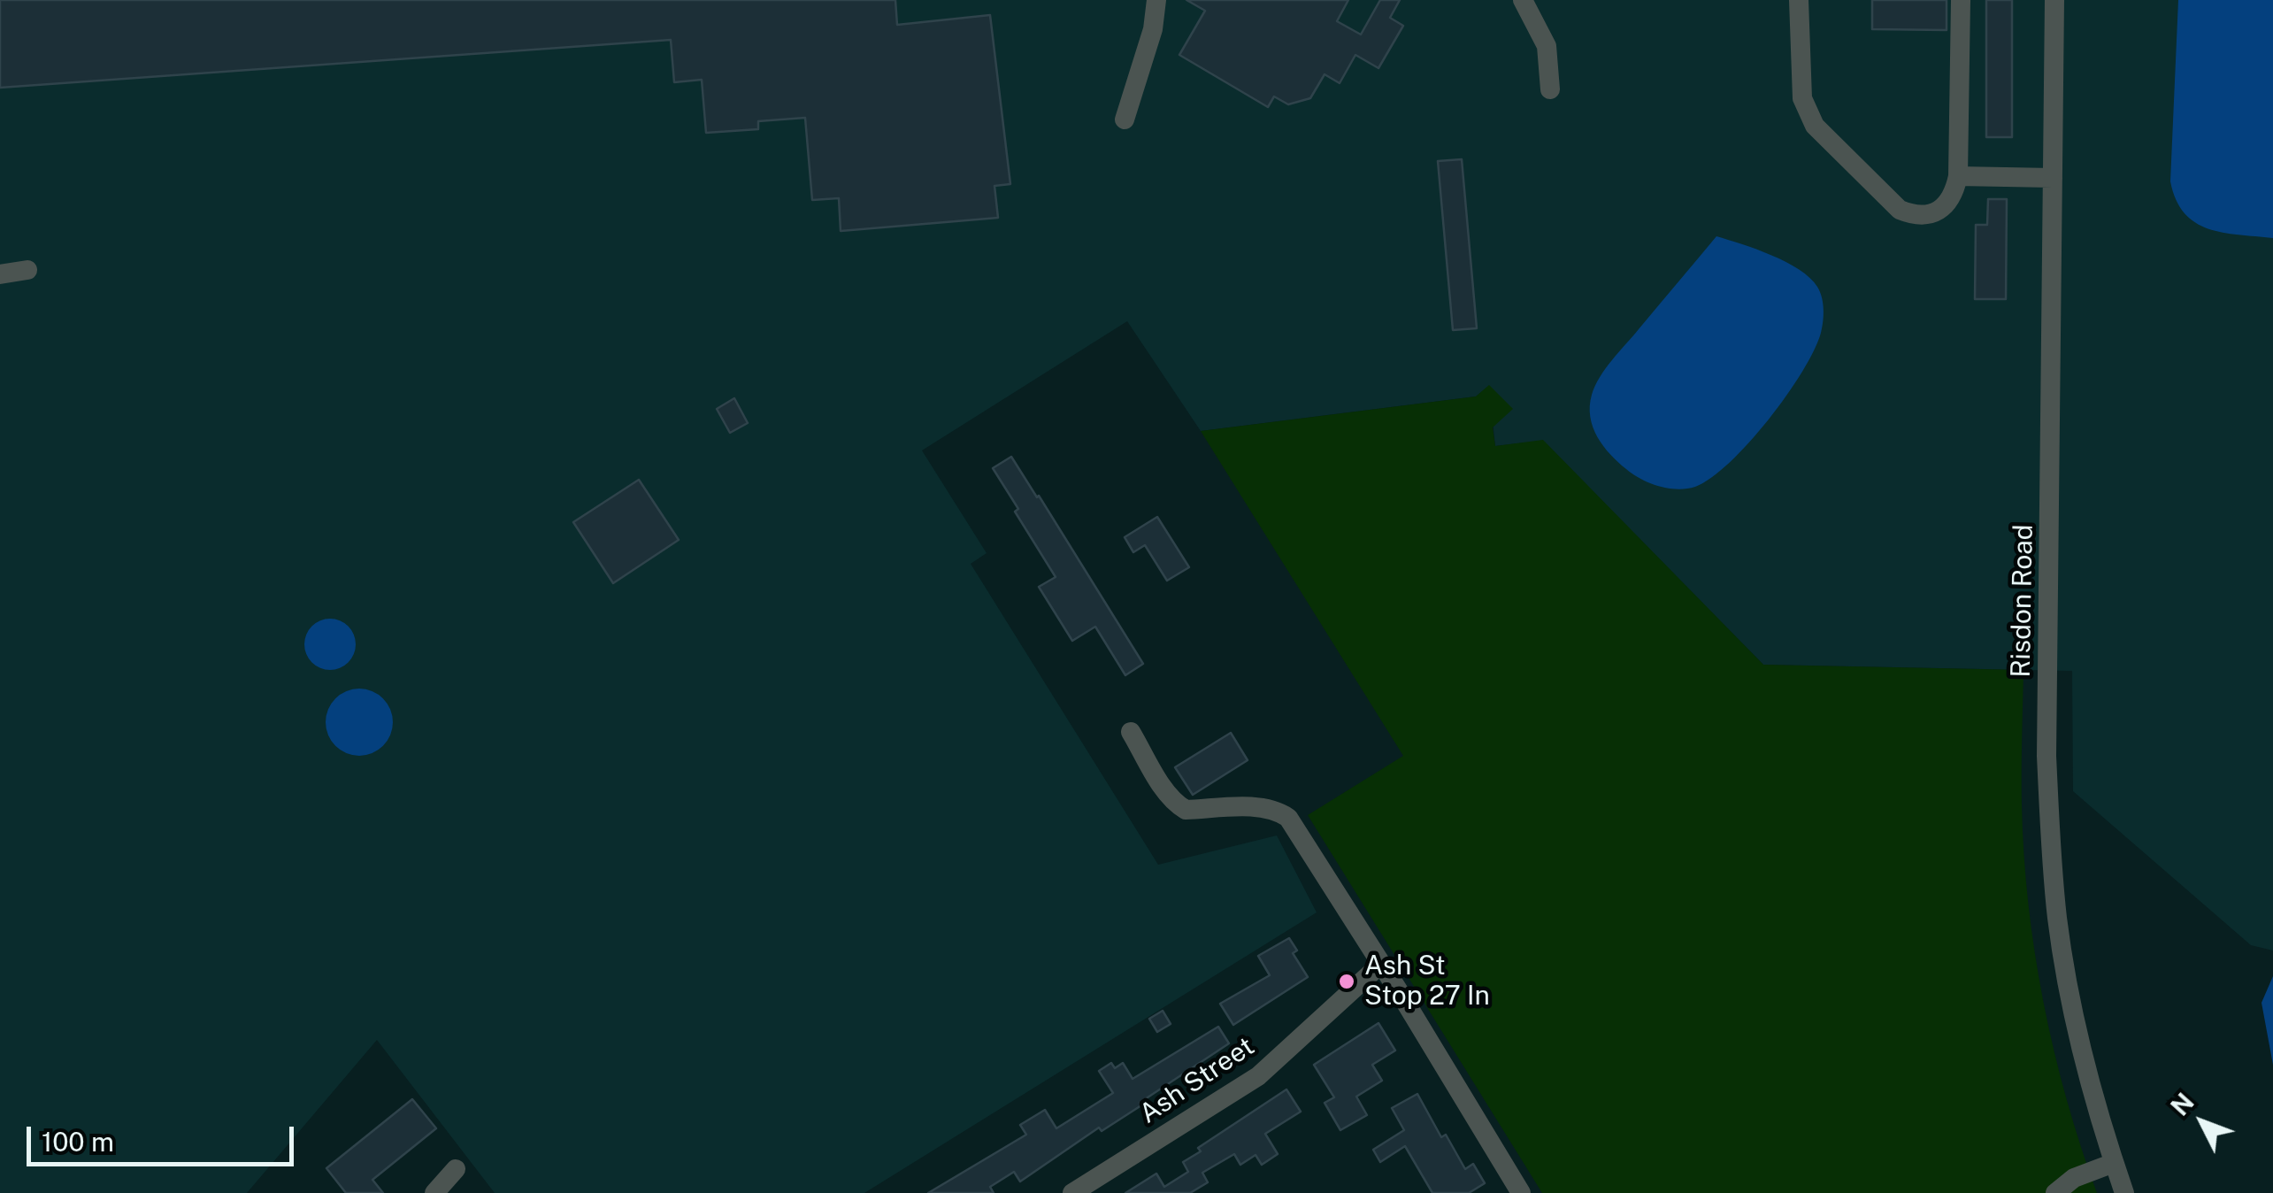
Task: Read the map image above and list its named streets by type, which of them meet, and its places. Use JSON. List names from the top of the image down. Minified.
{"streets":{"street":["Risdon Road","Ash Street"]},"places":["Ash St Stop 27 In"],"scale_bar":"100 m","north":"top left"}
